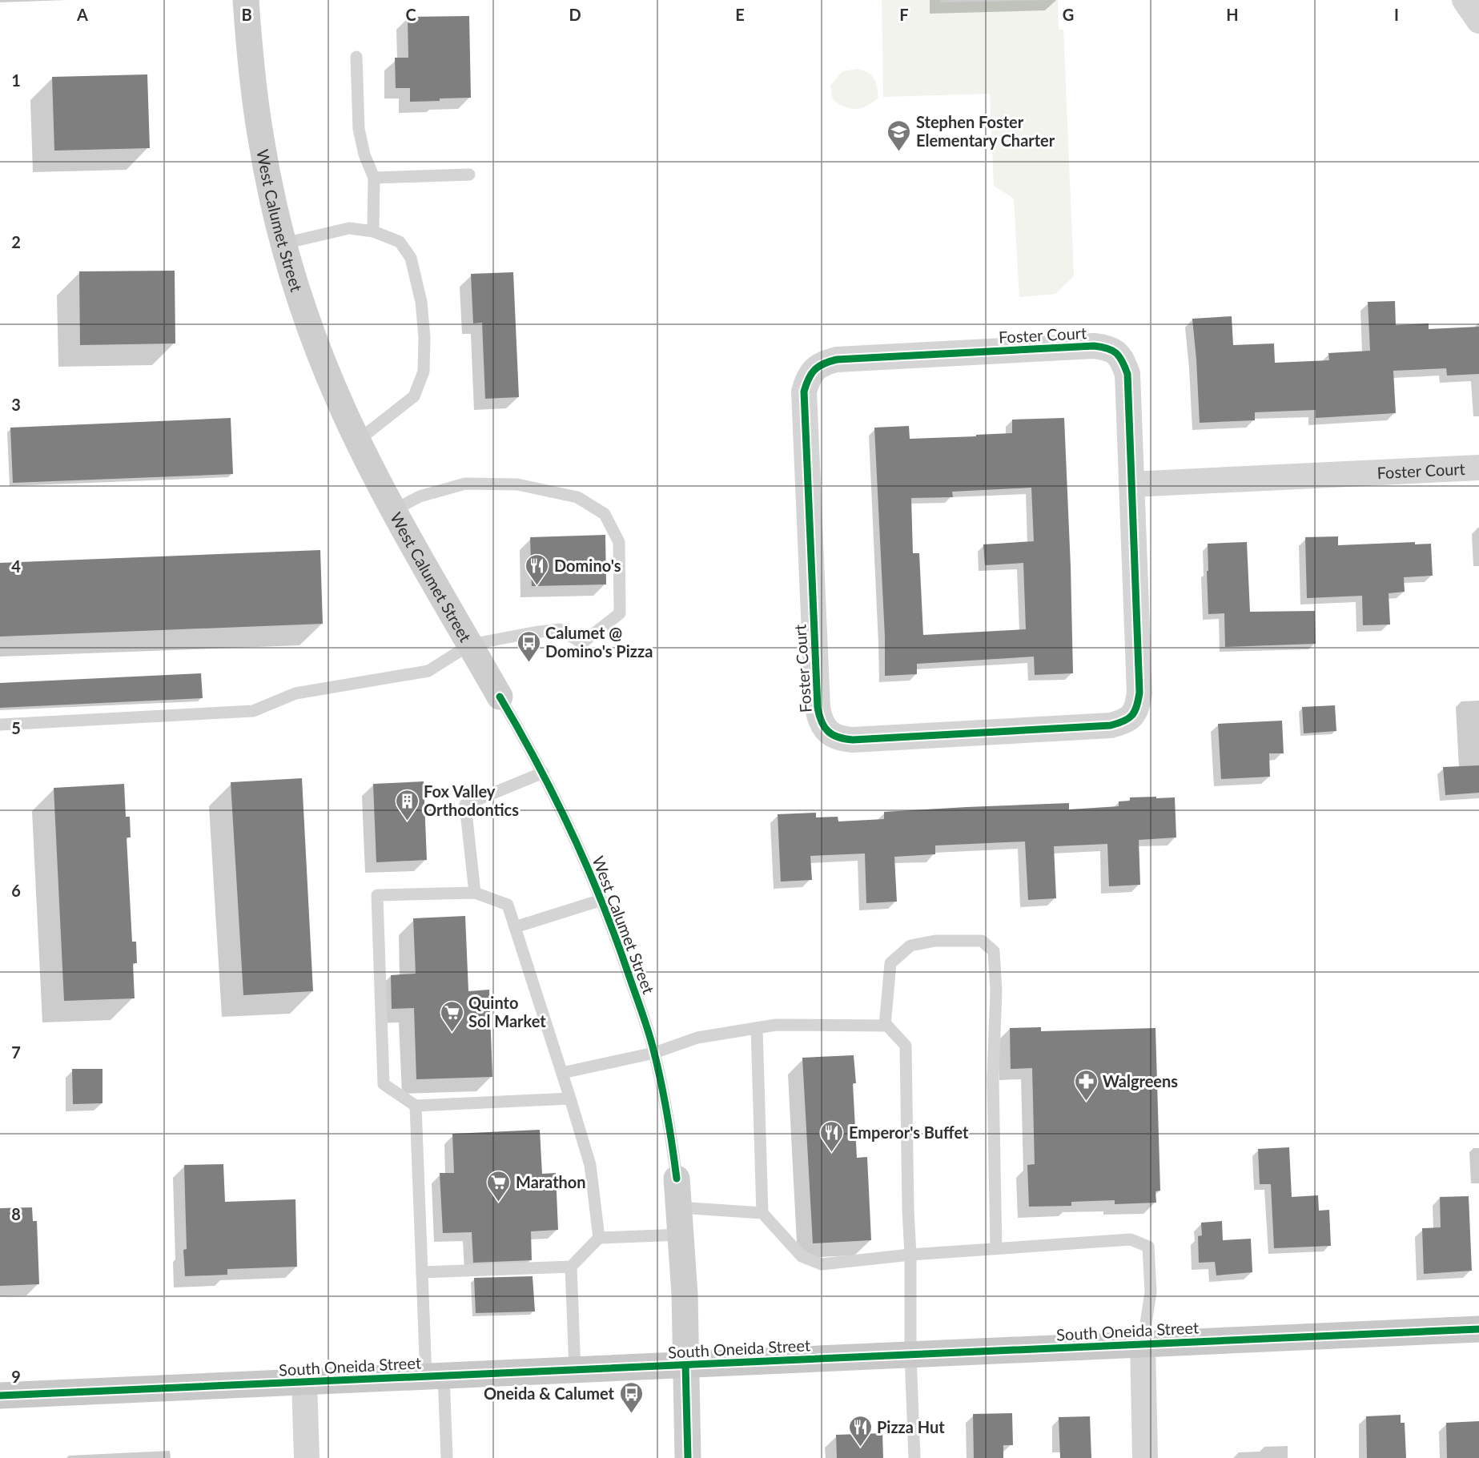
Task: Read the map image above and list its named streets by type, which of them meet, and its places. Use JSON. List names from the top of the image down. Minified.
{"streets":{"main road":["West Calumet Street","South Oneida Street"],"street":["Foster Court"]},"crossings":[["West Calumet Street","South Oneida Street"]],"places":{"school or university":["Stephen Foster Elementary Charter"],"restaurant":["Domino's","Emperor's Buffet","Pizza Hut"],"bus stop":["Calumet @ Domino's Pizza","Oneida & Calumet"],"building":["Fox Valley Orthodontics"],"supermarket":["Quinto Sol Market","Marathon"],"pharmacy":["Walgreens"]},"grid":{"columns":["A","B","C","D","E","F","G","H","I"],"rows":["1","2","3","4","5","6","7","8","9"]}}
